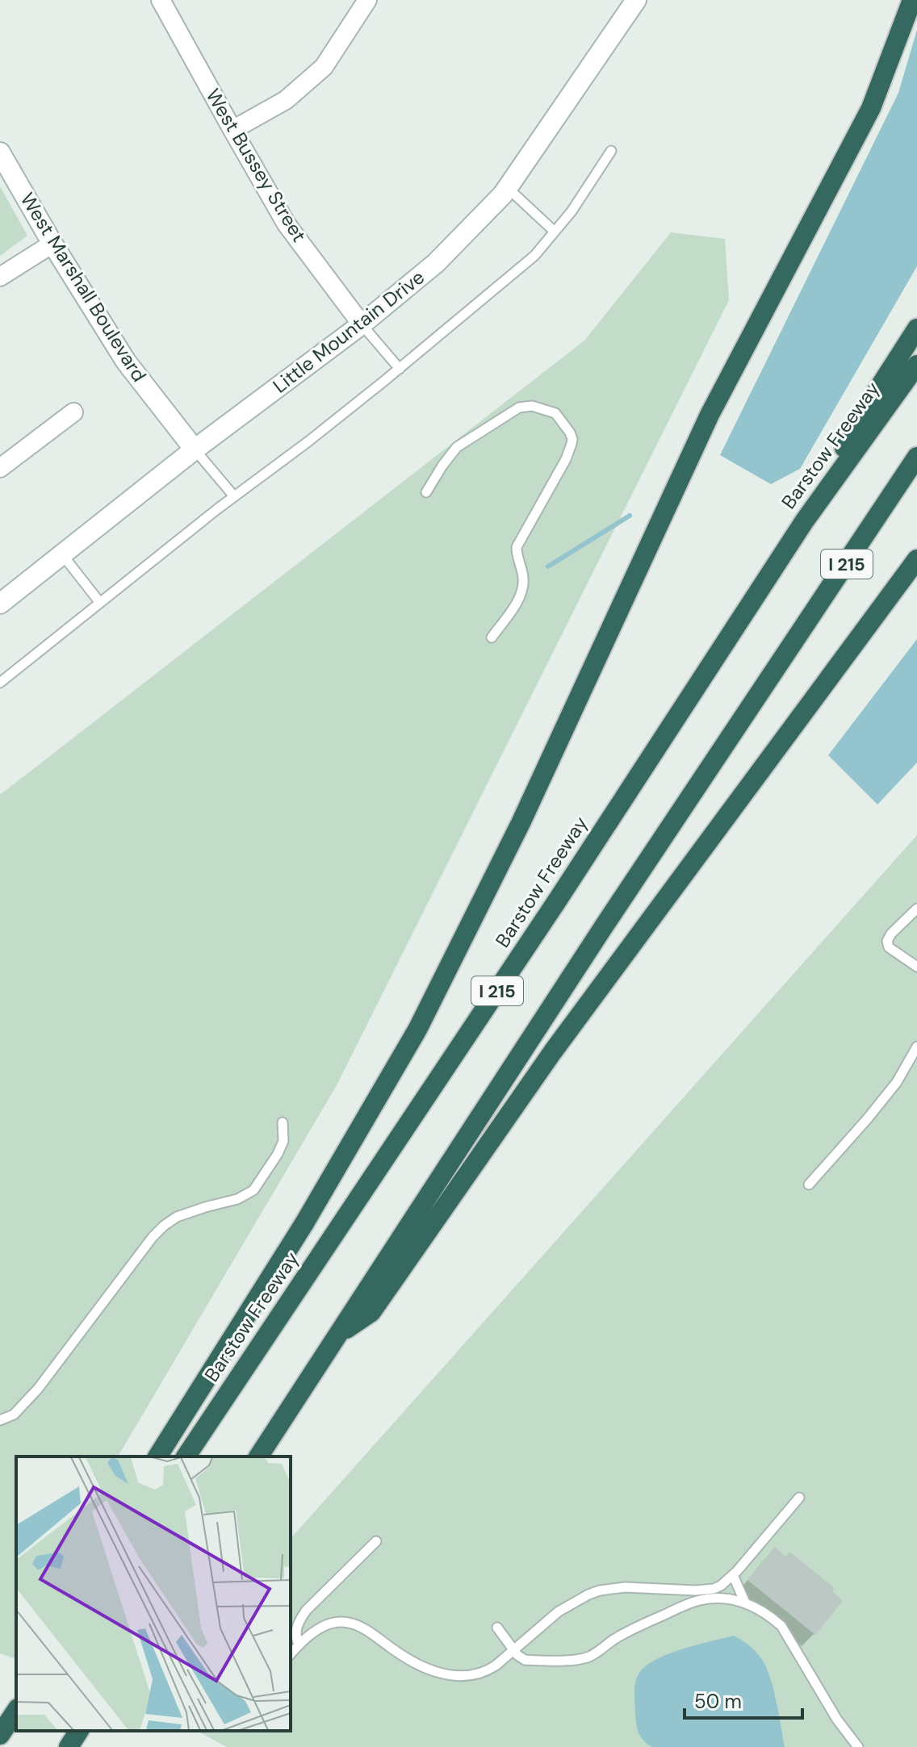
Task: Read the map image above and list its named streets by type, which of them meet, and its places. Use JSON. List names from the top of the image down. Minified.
{"streets":{"highway":["Barstow Freeway","I 215"],"main road":["West Marshall Boulevard","Little Mountain Drive"],"street":["West Bussey Street"]},"crossings":[["West Bussey Street","Little Mountain Drive"],["West Marshall Boulevard","Little Mountain Drive"]],"scale_bar":"50 m"}
